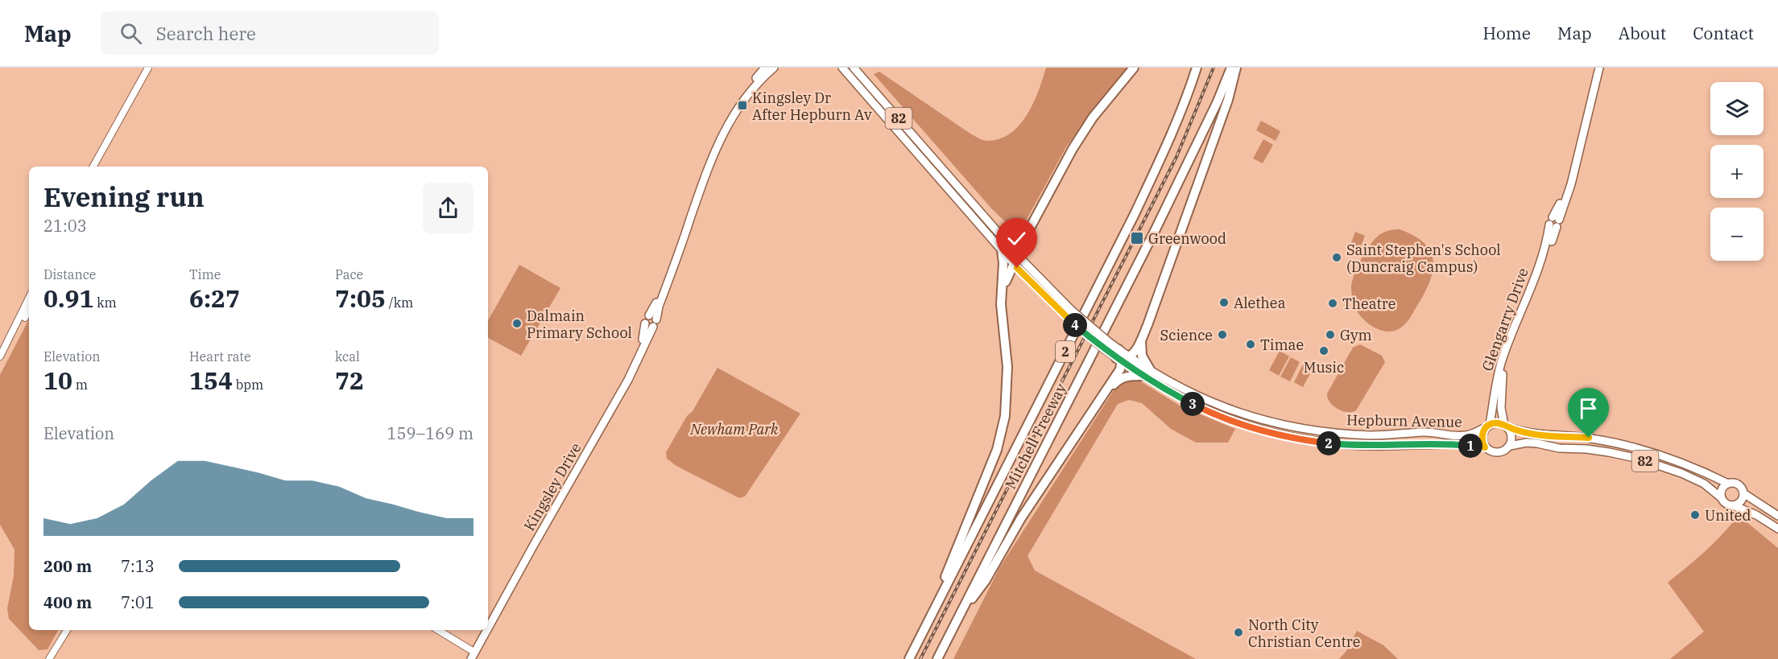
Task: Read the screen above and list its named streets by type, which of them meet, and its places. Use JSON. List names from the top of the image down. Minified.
{"streets":{"highway":["2","Mitchell Freeway"],"main road":["82","Glengarry Drive","Hepburn Avenue","Kingsley Drive"]},"crossings":[["82","Glengarry Drive"],["82","Hepburn Avenue"],["Glengarry Drive","Hepburn Avenue"]],"parks":["Newham Park"],"places":{"transit":["Kingsley Dr After Hepburn Av","Greenwood"],"other":["Saint Stephen's School (Duncraig Campus)","Alethea","Theatre","Dalmain Primary School","Science","Gym","Timae","Music","United","North City Christian Centre"]},"page":{"header":"Map","search":"Search here","nav":["Home","Map","About","Contact"],"map_buttons":["+","−"],"heading":["Evening run","21:03"],"stats":[["Distance","0.91 km"],["Time","6:27"],["Pace","7:05 /km"],["Elevation","10 m"],["Heart rate","154 bpm"],["kcal","72"]],"pins":["4","3","2","1"],"chart":["Elevation","159–169 m"],"list":[{"name":"200 m","note":"7:13"},{"name":"400 m","note":"7:01"}]}}
